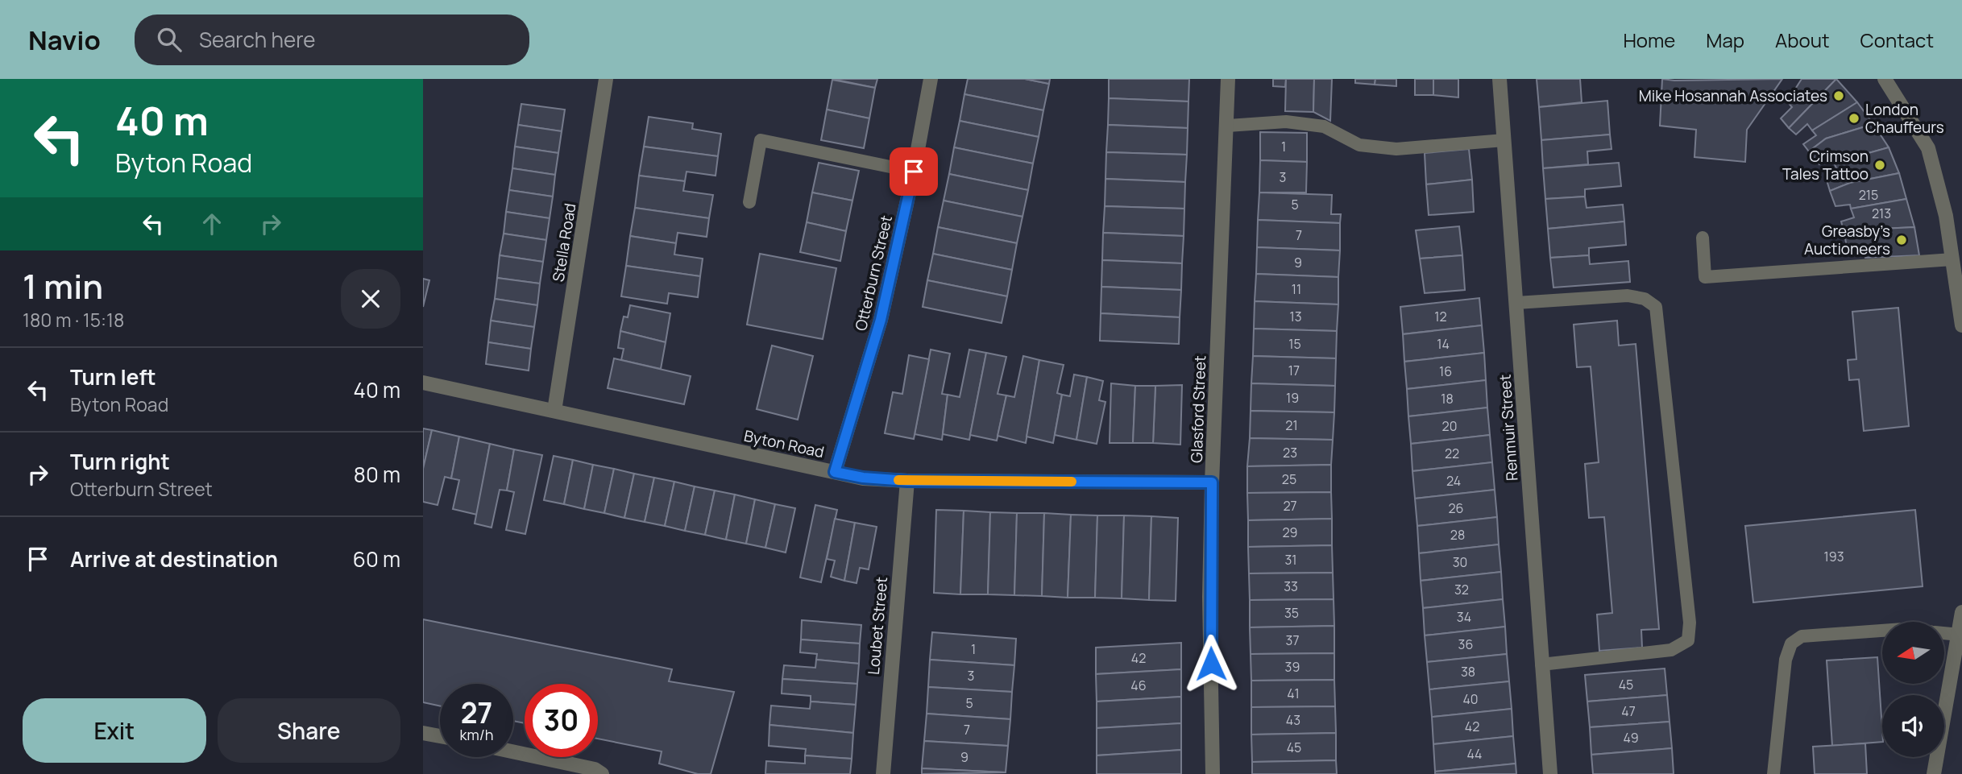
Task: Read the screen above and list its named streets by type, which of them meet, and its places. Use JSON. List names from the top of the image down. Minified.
{"streets":{"street":["Stella Road","Otterburn Street","Glasford Street","Renmuir Street","Byton Road","Loubet Street"]},"crossings":[["Stella Road","Byton Road"],["Otterburn Street","Byton Road"],["Glasford Street","Byton Road"],["Byton Road","Loubet Street"]],"places":["Mike Hosannah Associates","London Chauffeurs","Crimson Tales Tattoo","Greasby’s Auctioneers"],"house_numbers":["1","3","215","5","213","7","9","11","13","12","15","14","17","16","19","18","21","20","23","22","25","24","27","26","29","28","193","31","30","33","32","35","34","37","36","1","42","39","38","3","45","46","41","40","5","47","43","42","7","49","45","44","9"],"north":"left","page":{"header":"Navio","search":"Search here","nav":["Home","Map","About","Contact"],"turn":["40 m","Byton Road"],"heading":["1 min","180 m · 15:18"],"list":[{"name":"Turn left","note":"Byton Road","value":"40 m"},{"name":"Turn right","note":"Otterburn Street","value":"80 m"},{"name":"Arrive at destination","value":"60 m"}],"speed":"27 km/h","limit":"30","buttons":["Exit","Share"]}}
